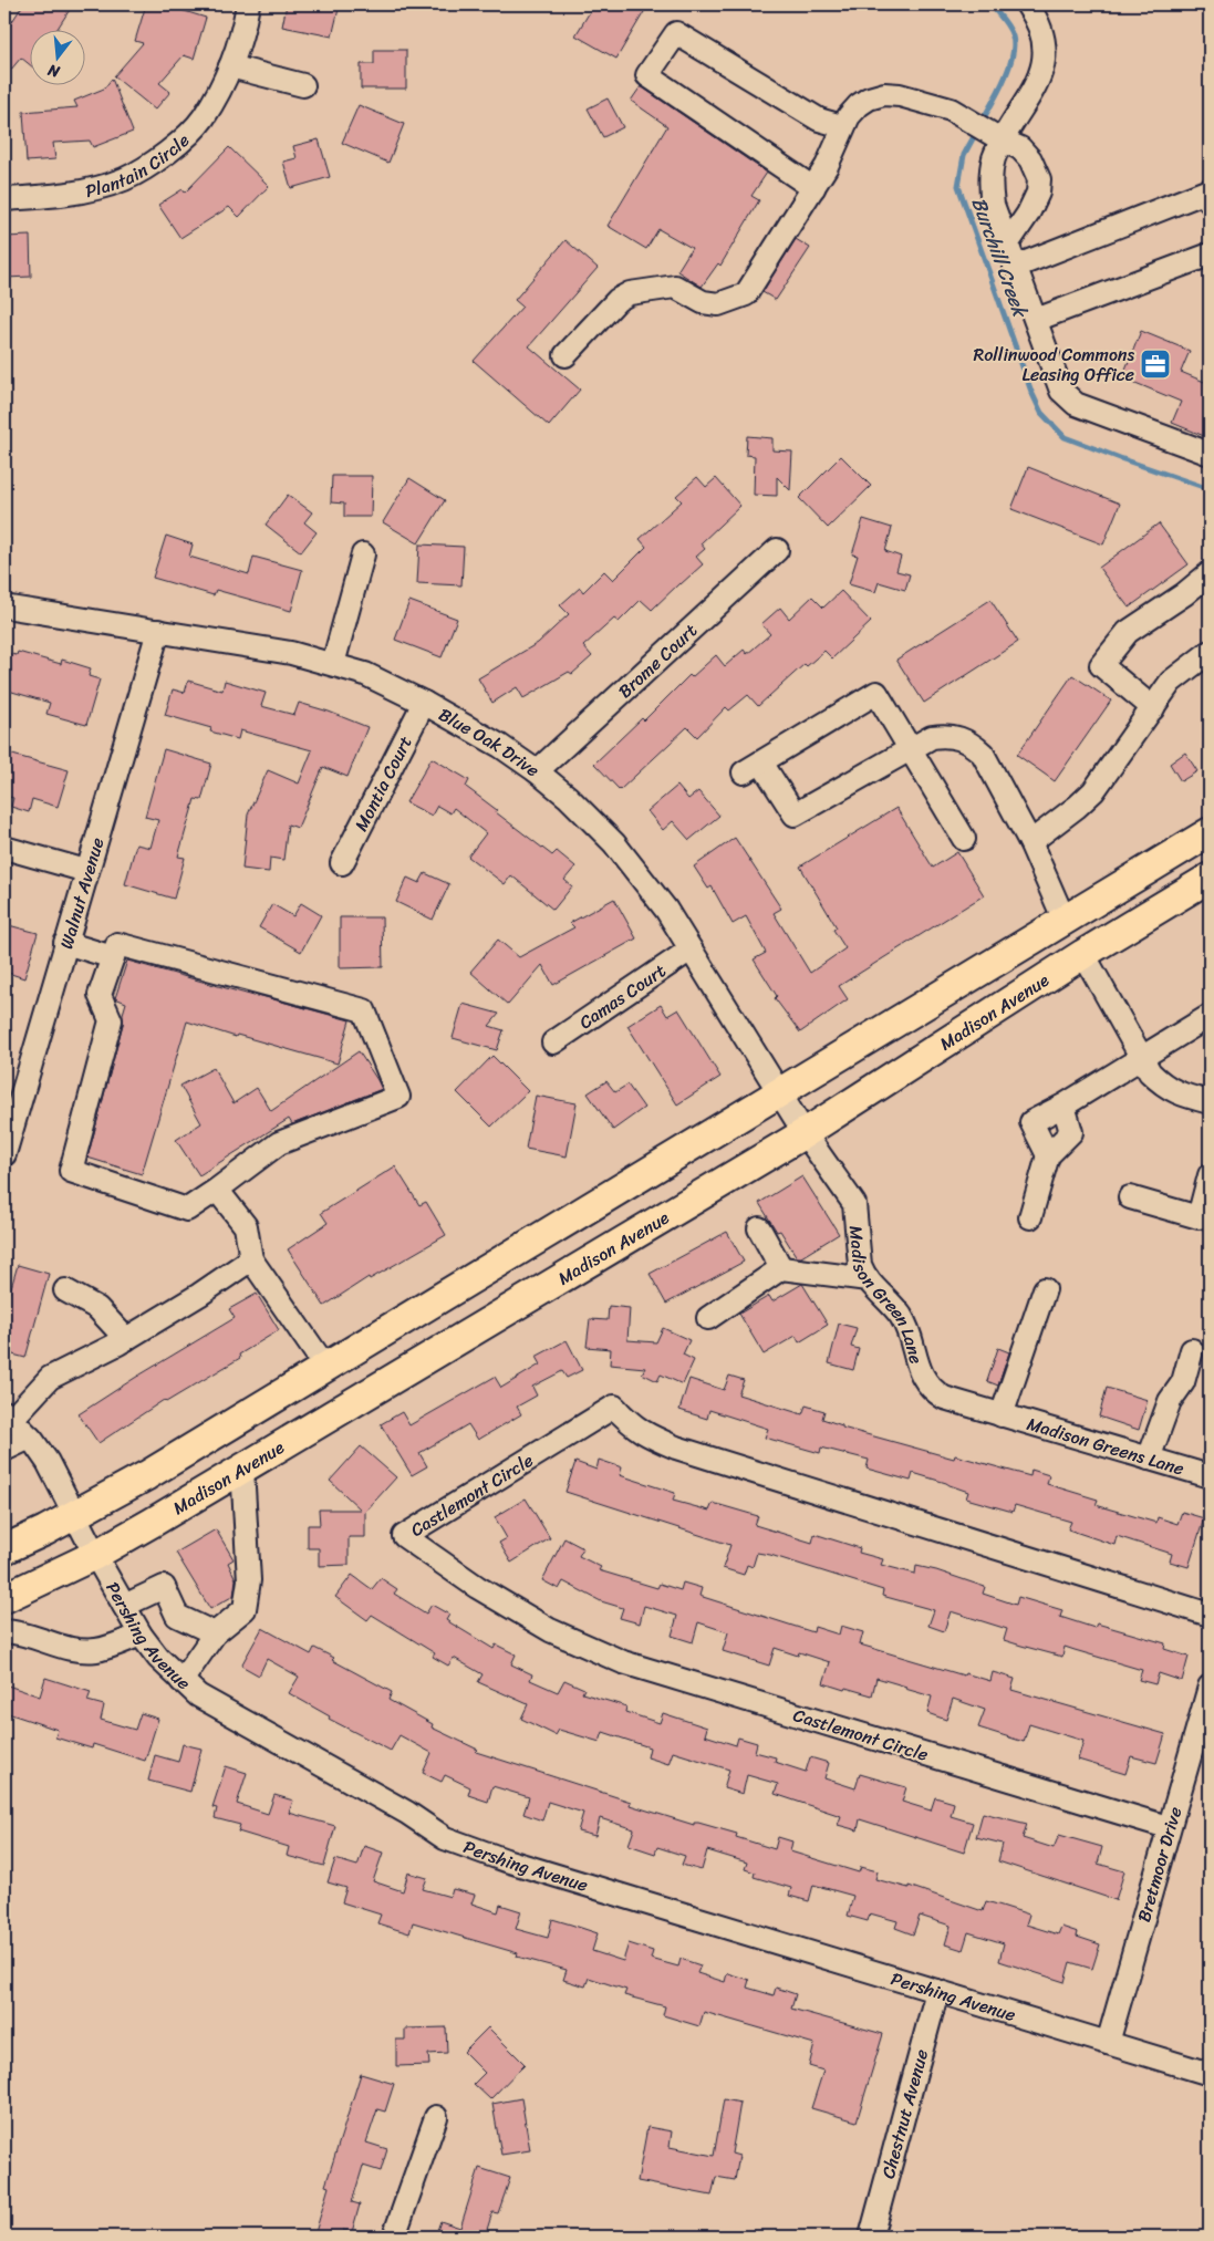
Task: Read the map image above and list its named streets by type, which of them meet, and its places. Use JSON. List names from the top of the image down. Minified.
{"streets":{"main road":["Madison Avenue"],"street":["Plantain Circle","Brome Court","Blue Oak Drive","Montia Court","Walnut Avenue","Camas Court","Madison Green Lane","Madison Greens Lane","Castlemont Circle","Pershing Avenue","Bretmoor Drive","Chestnut Avenue"]},"crossings":[["Brome Court","Blue Oak Drive"],["Blue Oak Drive","Montia Court"],["Blue Oak Drive","Walnut Avenue"],["Blue Oak Drive","Camas Court"],["Blue Oak Drive","Madison Avenue"],["Blue Oak Drive","Madison Green Lane"],["Madison Avenue","Madison Green Lane"],["Madison Avenue","Pershing Avenue"],["Madison Green Lane","Madison Greens Lane"],["Castlemont Circle","Bretmoor Drive"],["Pershing Avenue","Bretmoor Drive"],["Pershing Avenue","Chestnut Avenue"]],"water":["Burchill Creek"],"places":{"office":["Rollinwood Commons Leasing Office"]},"north":"bottom"}
